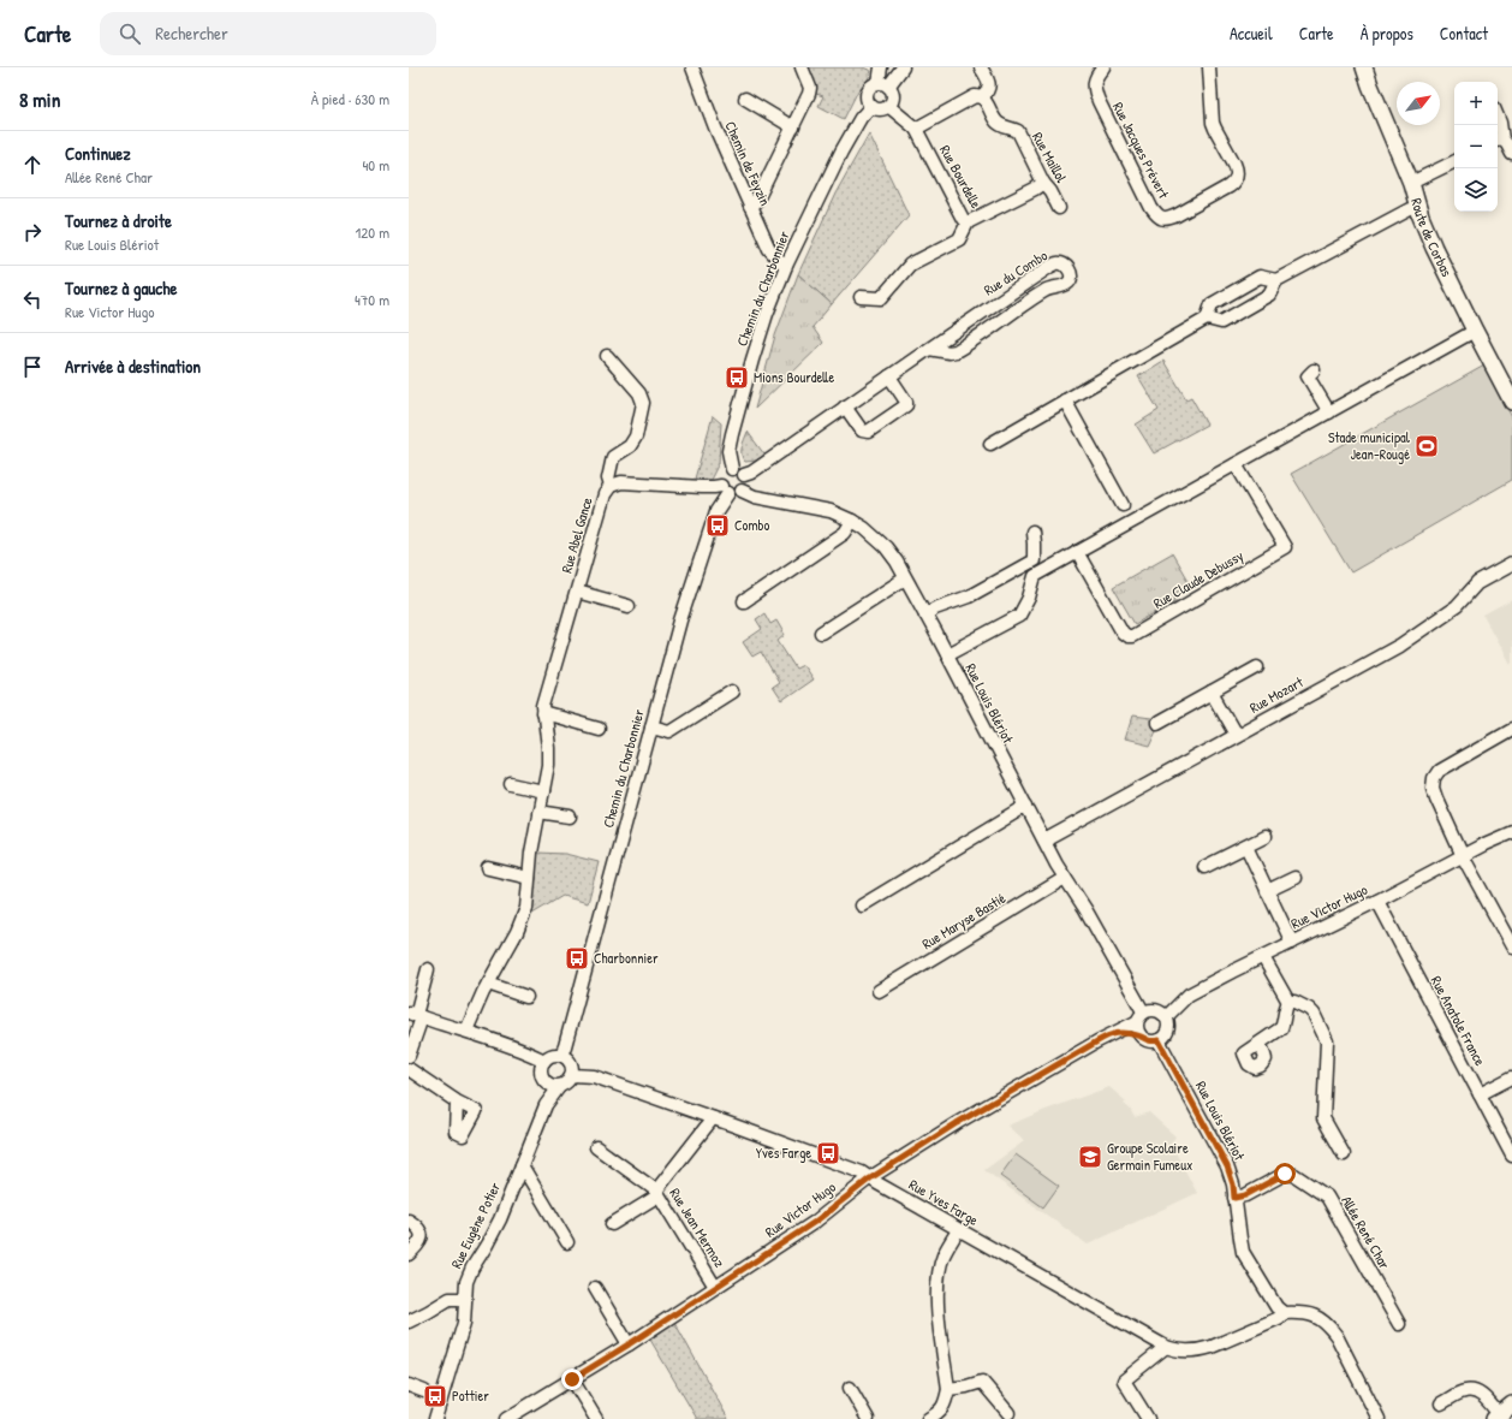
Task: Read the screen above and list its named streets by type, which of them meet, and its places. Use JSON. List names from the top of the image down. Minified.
{"streets":{"street":["Rue Jacques Prévert","Rue Maillol","Chemin de Feyzin","Rue Bourdelle","Route de Corbas","Rue du Combo","Chemin du Charbonnier","Rue Abel Gance","Rue Claude Debussy","Rue Mozart","Rue Louis Blériot","Rue Victor Hugo","Rue Maryse Bastié","Rue Anatole France","Rue Yves Farge","Rue Eugène Potier","Rue Jean Mermoz","Allée René Char"]},"crossings":[["Rue Maillol","Rue Bourdelle"],["Chemin de Feyzin","Chemin du Charbonnier"],["Rue Bourdelle","Chemin du Charbonnier"],["Rue du Combo","Chemin du Charbonnier"],["Rue du Combo","Rue Abel Gance"],["Rue du Combo","Rue Louis Blériot"],["Chemin du Charbonnier","Rue Abel Gance"],["Chemin du Charbonnier","Rue Louis Blériot"],["Chemin du Charbonnier","Rue Yves Farge"],["Chemin du Charbonnier","Rue Eugène Potier"],["Rue Abel Gance","Rue Louis Blériot"],["Rue Mozart","Rue Louis Blériot"],["Rue Louis Blériot","Rue Victor Hugo"],["Rue Louis Blériot","Rue Maryse Bastié"],["Rue Louis Blériot","Rue Yves Farge"],["Rue Louis Blériot","Allée René Char"],["Rue Victor Hugo","Rue Anatole France"],["Rue Victor Hugo","Rue Yves Farge"],["Rue Victor Hugo","Rue Jean Mermoz"],["Rue Yves Farge","Rue Eugène Potier"],["Rue Yves Farge","Rue Jean Mermoz"]],"places":{"bus stop":["Mions Bourdelle","Combo","Charbonnier","Yves Farge","Pottier"],"sports":["Stade municipal Jean-Rougé"],"school or university":["Groupe Scolaire Germain Fumeux"]},"north":"top right","page":{"header":"Carte","search":"Rechercher","nav":["Accueil","Carte","À propos","Contact"],"heading":["8 min","À pied · 630 m"],"map_buttons":["+","−"],"list":[["Continuez","Allée René Char","40 m"],["Tournez à droite","Rue Louis Blériot","120 m"],["Tournez à gauche","Rue Victor Hugo","470 m"],"Arrivée à destination"]}}
